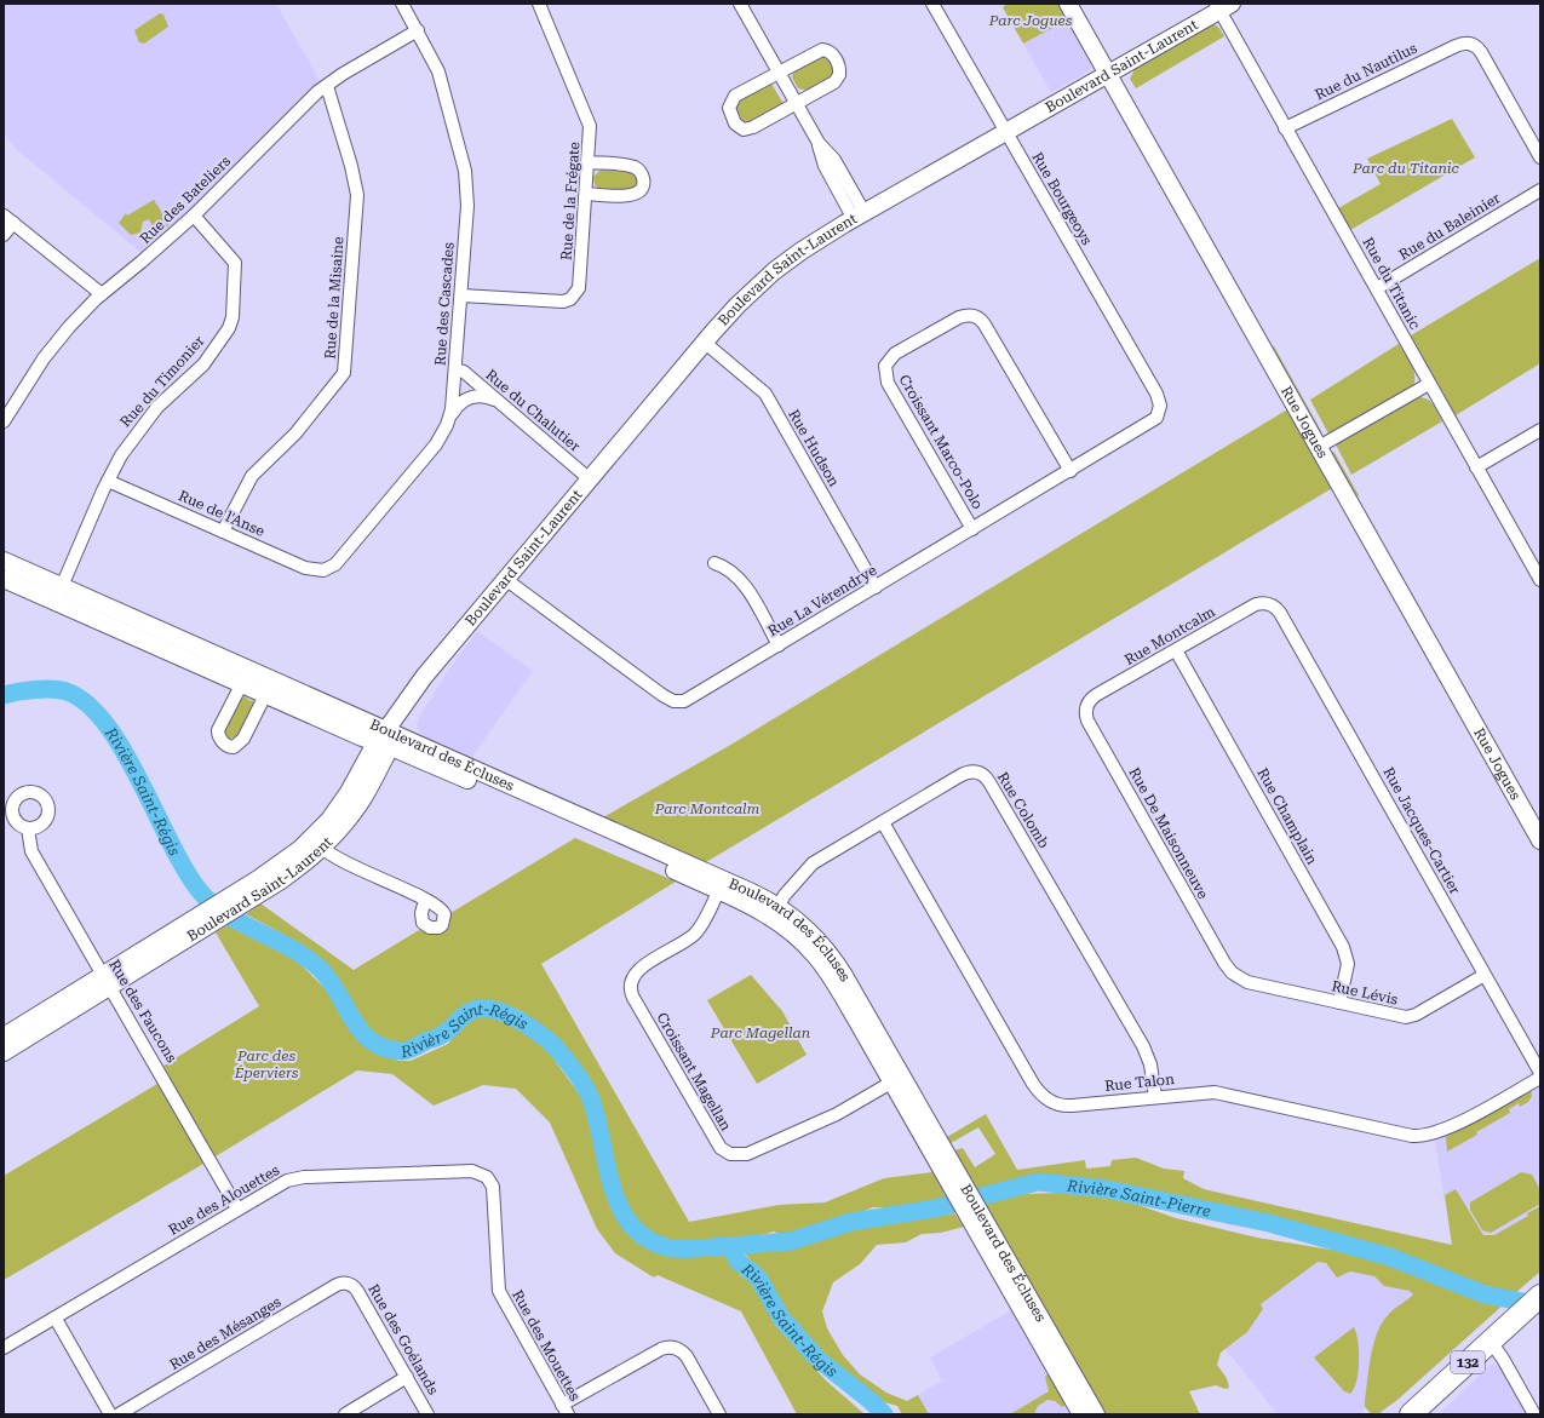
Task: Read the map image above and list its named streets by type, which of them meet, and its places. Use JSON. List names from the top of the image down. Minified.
{"streets":{"highway":["132"],"street":["Boulevard Saint-Laurent","Rue du Nautilus","Rue Bourgeoys","Rue des Bateliers","Rue de la Frégate","Rue du Baleinier","Rue du Titanic","Rue de la Misaine","Rue des Cascades","Rue du Timonier","Rue du Chalutier","Rue Jogues","Croissant Marco-Polo","Rue Hudson","Rue de l'Anse","Rue La Vérendrye","Rue Montcalm","Boulevard des Écluses","Rue Colomb","Rue Champlain","Rue Jacques-Cartier","Rue De Maisonneuve","Rue Lévis","Rue des Faucons","Croissant Magellan","Rue Talon","Rue des Alouettes","Rue des Mésanges","Rue des Goélands","Rue des Mouettes"]},"crossings":[["Boulevard Saint-Laurent","Rue Bourgeoys"],["Boulevard Saint-Laurent","Rue du Titanic"],["Boulevard Saint-Laurent","Rue du Chalutier"],["Boulevard Saint-Laurent","Rue Jogues"],["Boulevard Saint-Laurent","Rue Hudson"],["Boulevard Saint-Laurent","Rue La Vérendrye"],["Boulevard Saint-Laurent","Boulevard des Écluses"],["Boulevard Saint-Laurent","Rue des Faucons"],["Rue du Nautilus","Rue du Titanic"],["Rue Bourgeoys","Rue La Vérendrye"],["Rue des Bateliers","Rue de la Misaine"],["Rue des Bateliers","Rue des Cascades"],["Rue des Bateliers","Rue du Timonier"],["Rue de la Frégate","Rue des Cascades"],["Rue du Baleinier","Rue du Titanic"],["Rue de la Misaine","Rue de l'Anse"],["Rue des Cascades","Rue du Chalutier"],["Rue des Cascades","Rue de l'Anse"],["Rue du Timonier","Rue de l'Anse"],["Rue du Timonier","Boulevard des Écluses"],["Croissant Marco-Polo","Rue La Vérendrye"],["Rue Hudson","Rue La Vérendrye"],["Rue Montcalm","Rue Champlain"],["Rue Montcalm","Rue Jacques-Cartier"],["Rue Montcalm","Rue De Maisonneuve"],["Boulevard des Écluses","Rue Colomb"],["Boulevard des Écluses","Croissant Magellan"],["Rue Colomb","Rue Talon"],["Rue Champlain","Rue Lévis"],["Rue Jacques-Cartier","Rue Lévis"],["Rue De Maisonneuve","Rue Lévis"],["Rue des Faucons","Rue des Alouettes"],["Rue des Alouettes","Rue des Mouettes"],["Rue des Mésanges","Rue des Goélands"]],"water":["Rivière Saint-Régis","Rivière Saint-Pierre"],"parks":["Parc Jogues","Parc du Titanic","Parc Montcalm","Parc Magellan","Parc des Éperviers"]}
